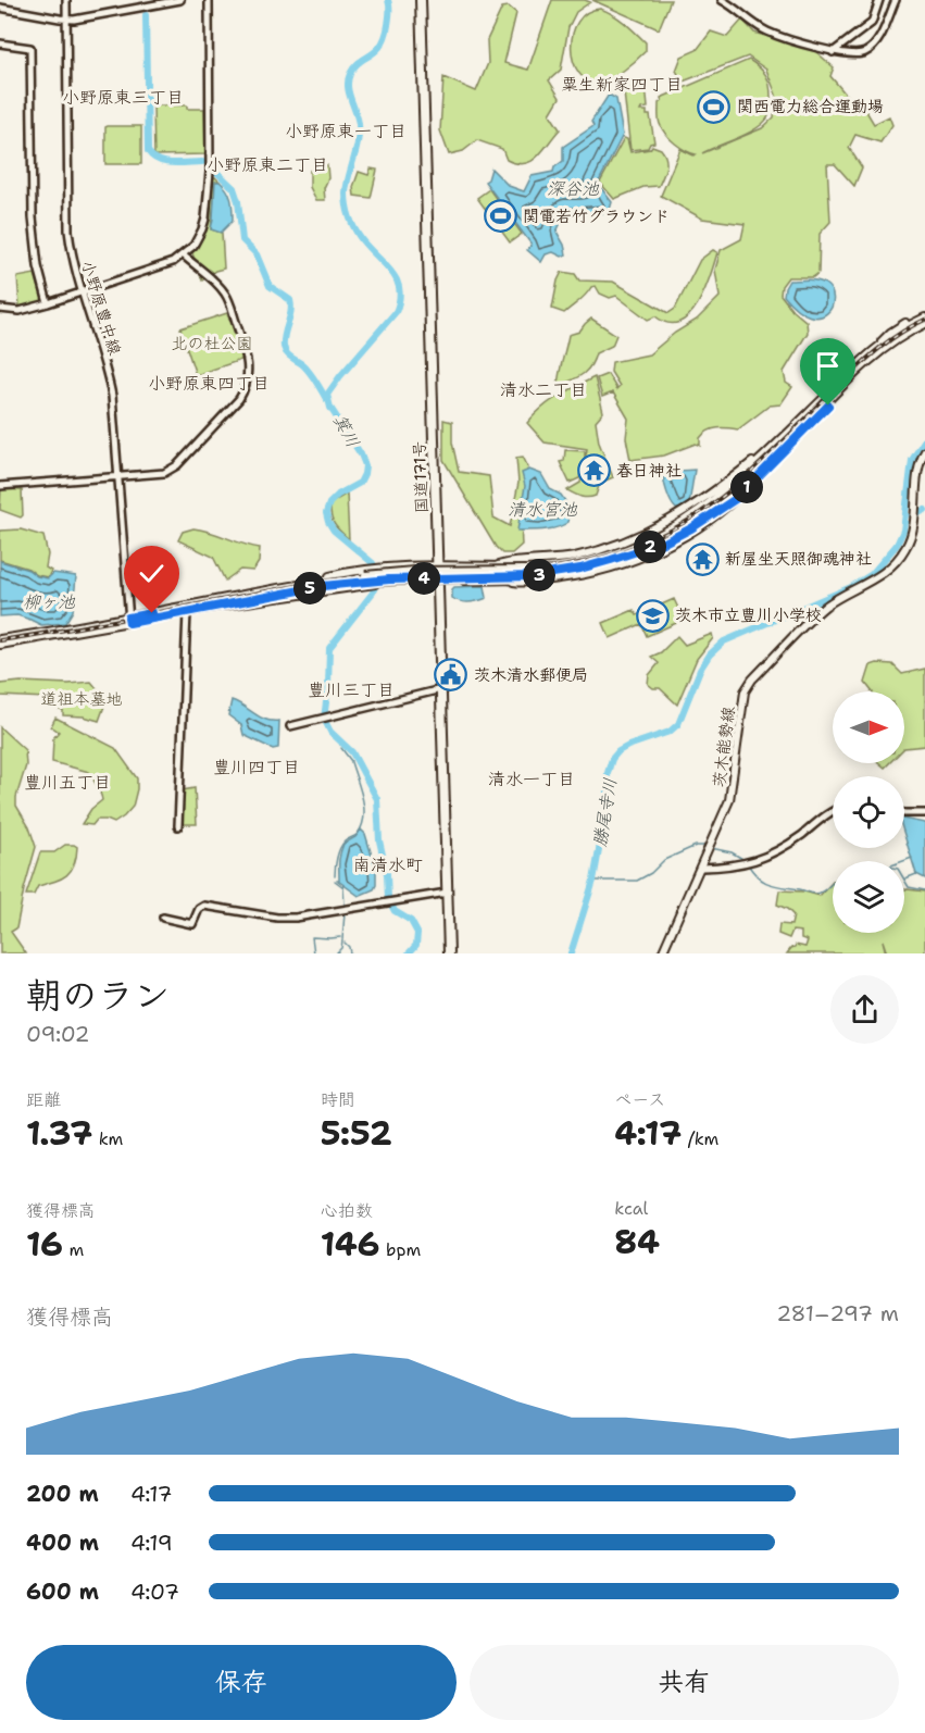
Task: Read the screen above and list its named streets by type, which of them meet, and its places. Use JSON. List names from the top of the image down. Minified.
{"streets":{"highway":["国道171号"],"main road":["茨木能勢線"],"street":["小野原豊中線"]},"districts":["粟生新家四丁目","小野原東三丁目","小野原東一丁目","小野原東二丁目","小野原東四丁目","清水二丁目","豊川三丁目","豊川四丁目","清水一丁目","豊川五丁目","南清水町"],"water":["深谷池","箕川","清水宮池","柳ヶ池","勝尾寺川"],"parks":["北の杜公園","道祖本墓地"],"places":{"sports":["関西電力総合運動場","関電若竹グラウンド"],"temple":["春日神社","新屋坐天照御魂神社"],"school or university":["茨木市立豊川小学校"],"public building":["茨木清水郵便局"]},"north":"right","page":{"pins":["1","2","3","4","5"],"heading":["朝のラン","09:02"],"stats":[["距離","1.37 km"],["時間","5:52"],["ペース","4:17 /km"],["獲得標高","16 m"],["心拍数","146 bpm"],["kcal","84"]],"chart":["獲得標高","281–297 m"],"list":[{"name":"200 m","note":"4:17"},{"name":"400 m","note":"4:19"},{"name":"600 m","note":"4:07"}],"buttons":["保存","共有"]}}
